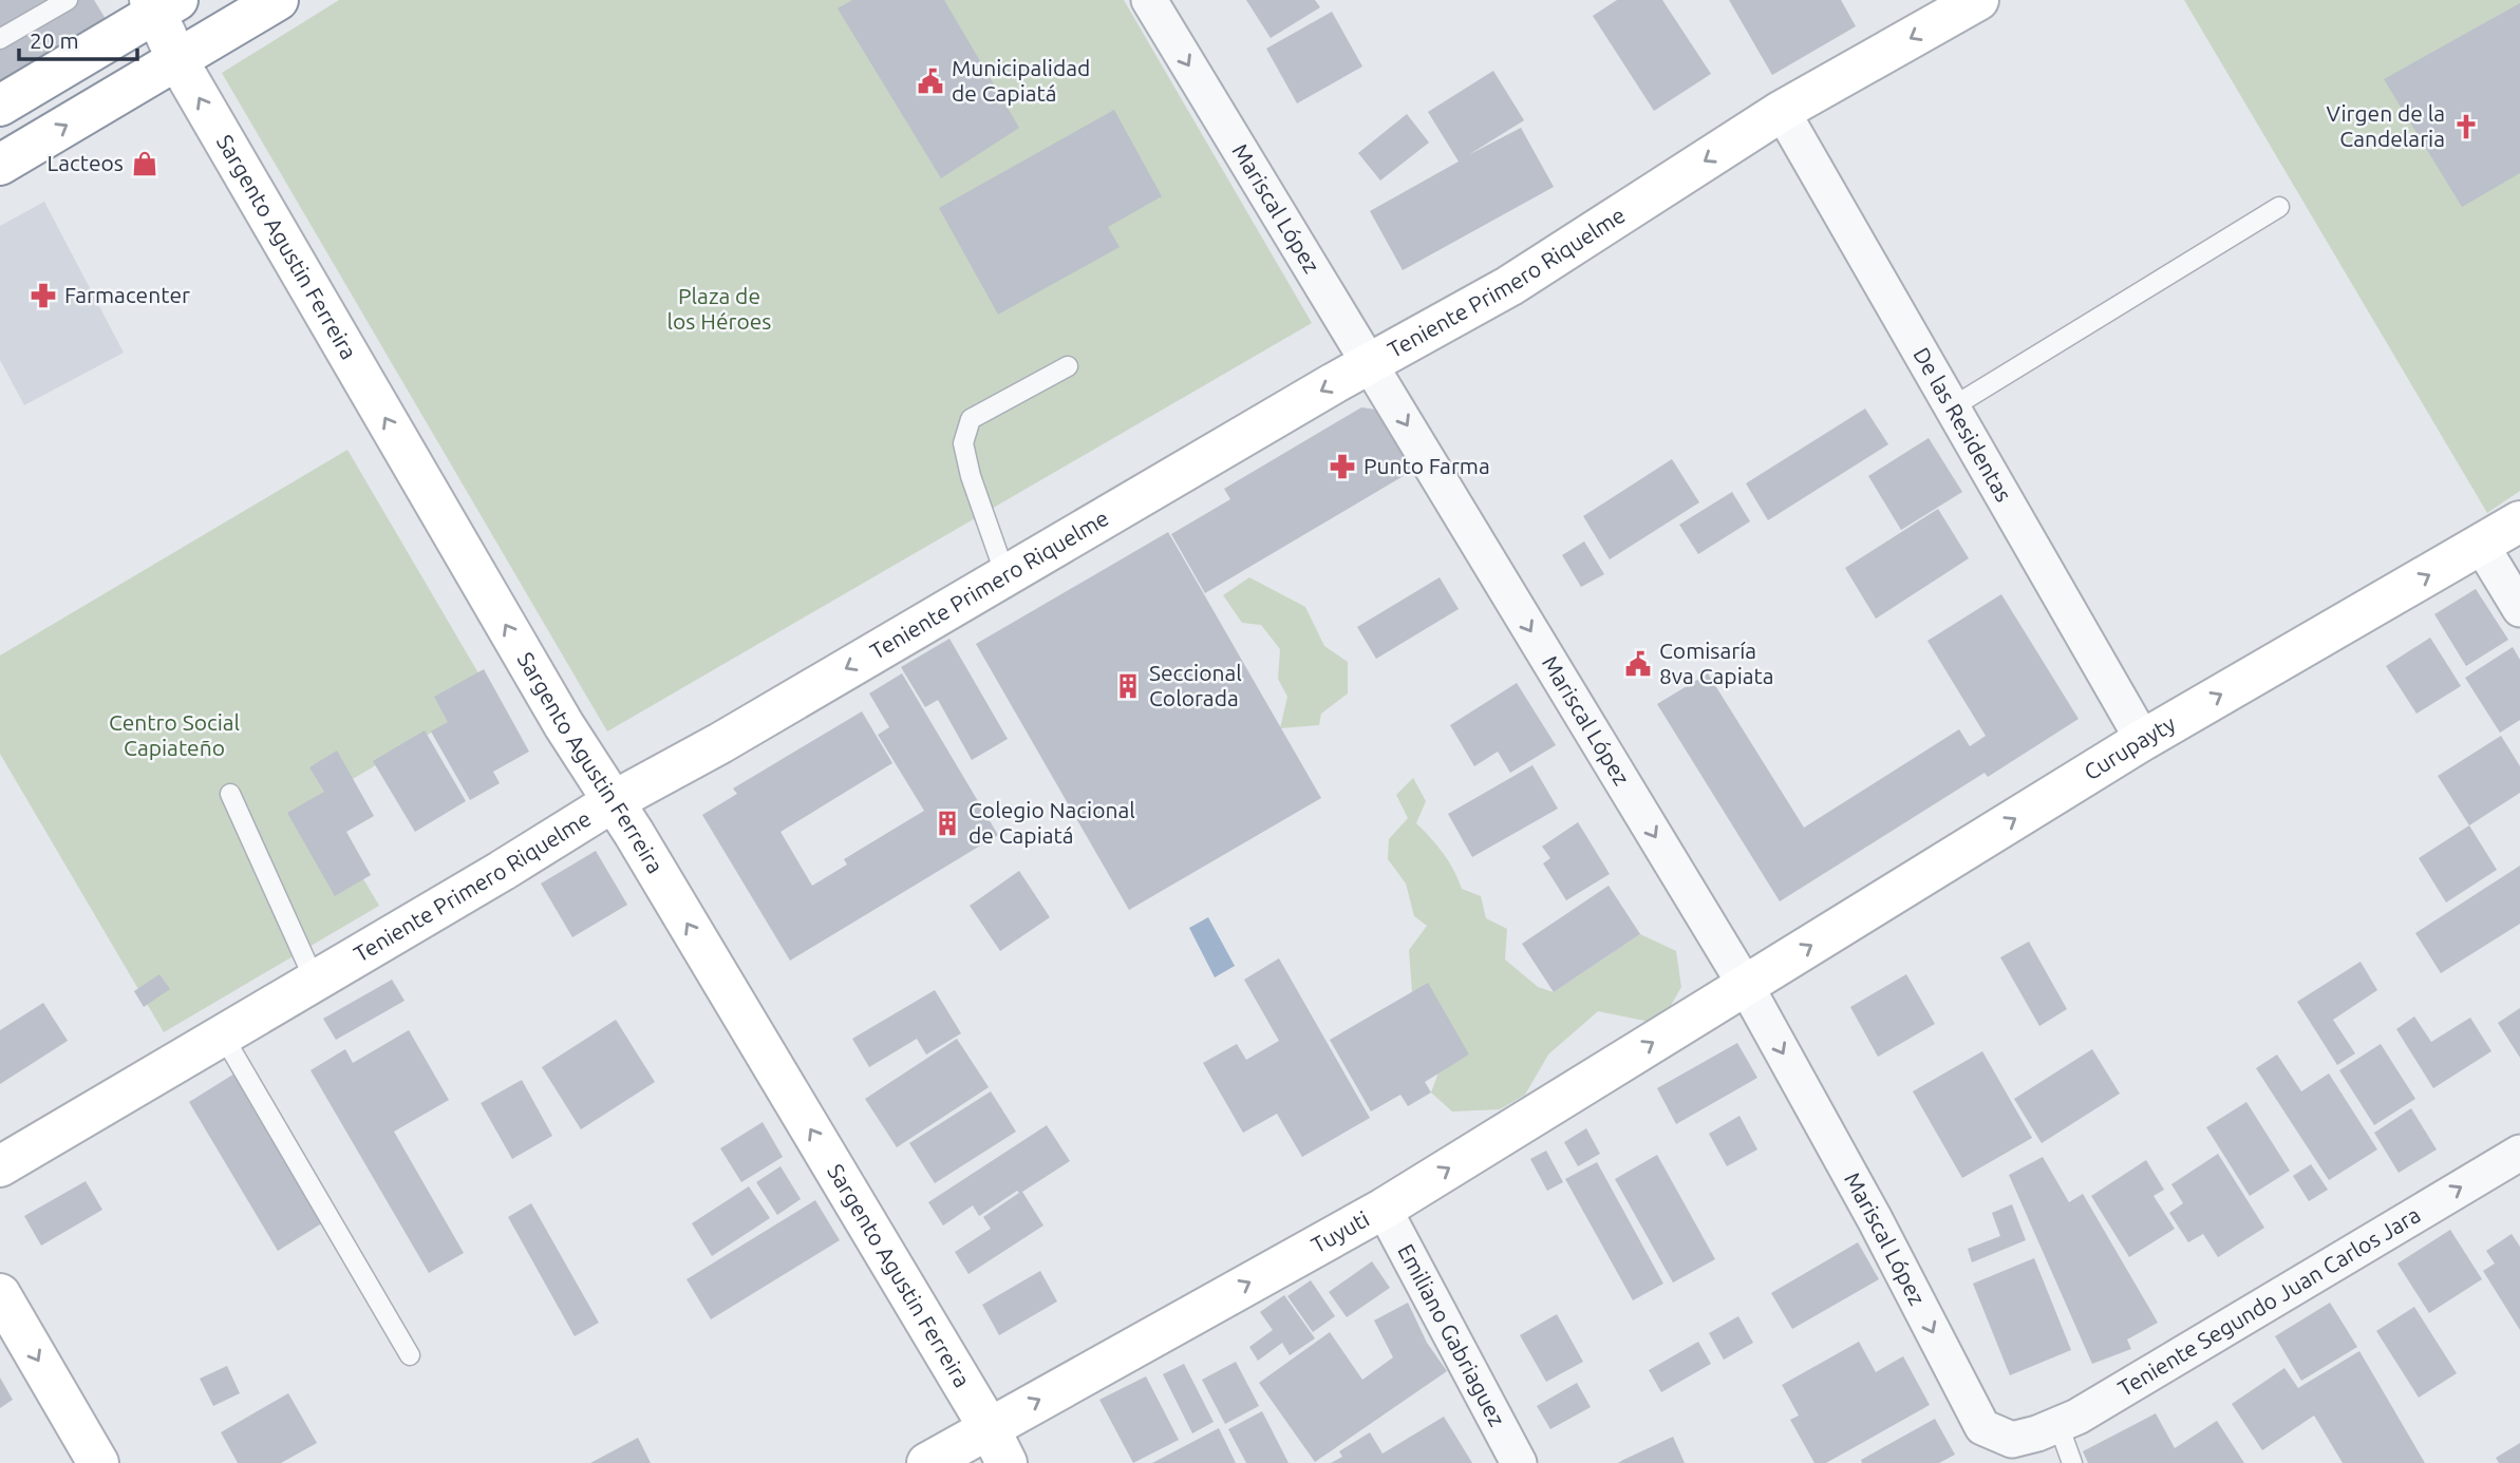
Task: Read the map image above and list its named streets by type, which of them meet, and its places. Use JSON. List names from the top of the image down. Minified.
{"streets":{"main road":["Sargento Agustin Ferreira","Teniente Primero Riquelme","Curupayty","Tuyuti"],"street":["Mariscal López","De las Residentas","Teniente Segundo Juan Carlos Jara","Emiliano Gabriaguez"]},"crossings":[["Mariscal López","Teniente Primero Riquelme"],["Mariscal López","Curupayty"],["Mariscal López","Tuyuti"],["Mariscal López","Teniente Segundo Juan Carlos Jara"],["Sargento Agustin Ferreira","Teniente Primero Riquelme"],["Sargento Agustin Ferreira","Tuyuti"],["Teniente Primero Riquelme","De las Residentas"],["De las Residentas","Curupayty"],["Curupayty","Tuyuti"],["Tuyuti","Emiliano Gabriaguez"]],"one_way":["Mariscal López","Sargento Agustin Ferreira","Teniente Primero Riquelme","Curupayty","Tuyuti","Teniente Segundo Juan Carlos Jara"],"parks":["Plaza de los Héroes","Centro Social Capiateño"],"places":{"public building":["Municipalidad de Capiatá","Comisaría 8va Capiata"],"church":["Virgen de la Candelaria"],"shop":["Lacteos"],"pharmacy":["Farmacenter","Punto Farma"],"building":["Seccional Colorada","Colegio Nacional de Capiatá"]},"scale_bar":"20 m"}
